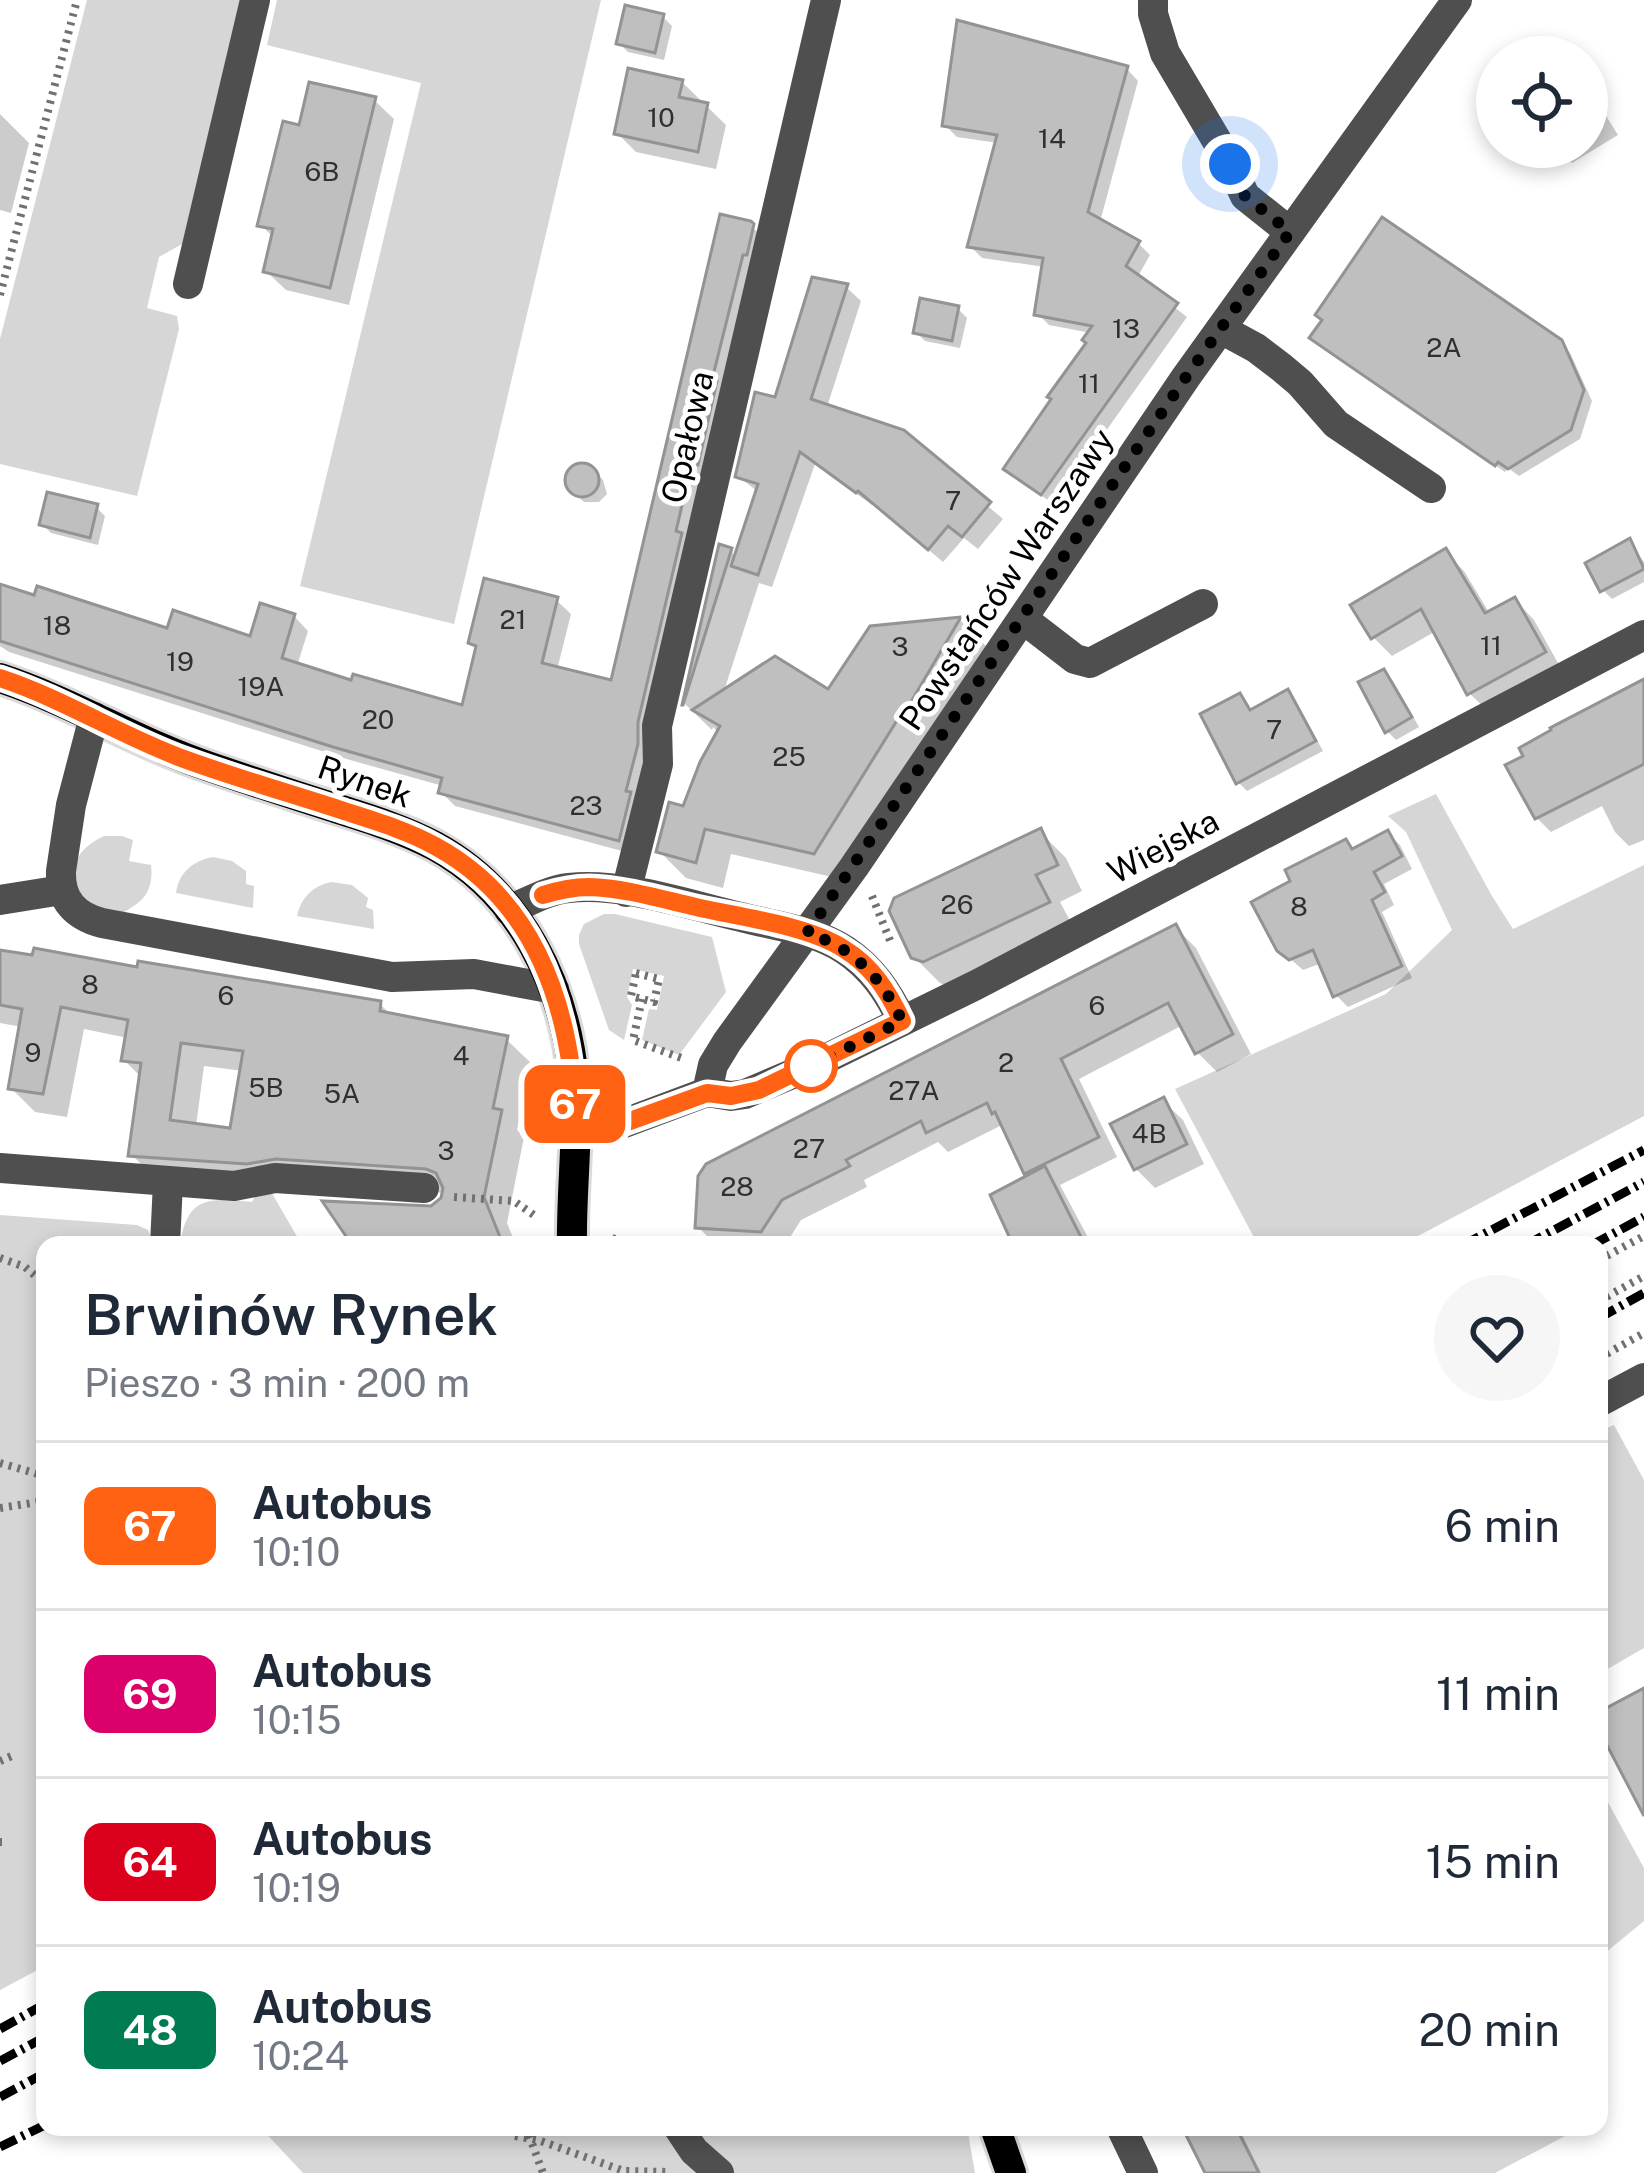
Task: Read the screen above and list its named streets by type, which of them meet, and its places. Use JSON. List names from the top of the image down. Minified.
{"streets":{"main road":["Rynek"],"street":["Opałowa","Powstańców Warszawy","Wiejska"]},"crossings":[["Powstańców Warszawy","Wiejska"]],"lines":["bus line 67"],"house_numbers":["10","14","6B","13","2A","11","7","21","18","11","3","19","19A","20","7","25","23","26","8","8","6","6","9","4","2","5B","27A","5A","4B","27","3","28"],"page":{"on_map":"67","heading":["Brwinów Rynek","Pieszo · 3 min · 200 m"],"list":[{"mark":"67","name":"Autobus","note":"10:10","value":"6 min"},{"mark":"69","name":"Autobus","note":"10:15","value":"11 min"},{"mark":"64","name":"Autobus","note":"10:19","value":"15 min"},{"mark":"48","name":"Autobus","note":"10:24","value":"20 min"}]}}
